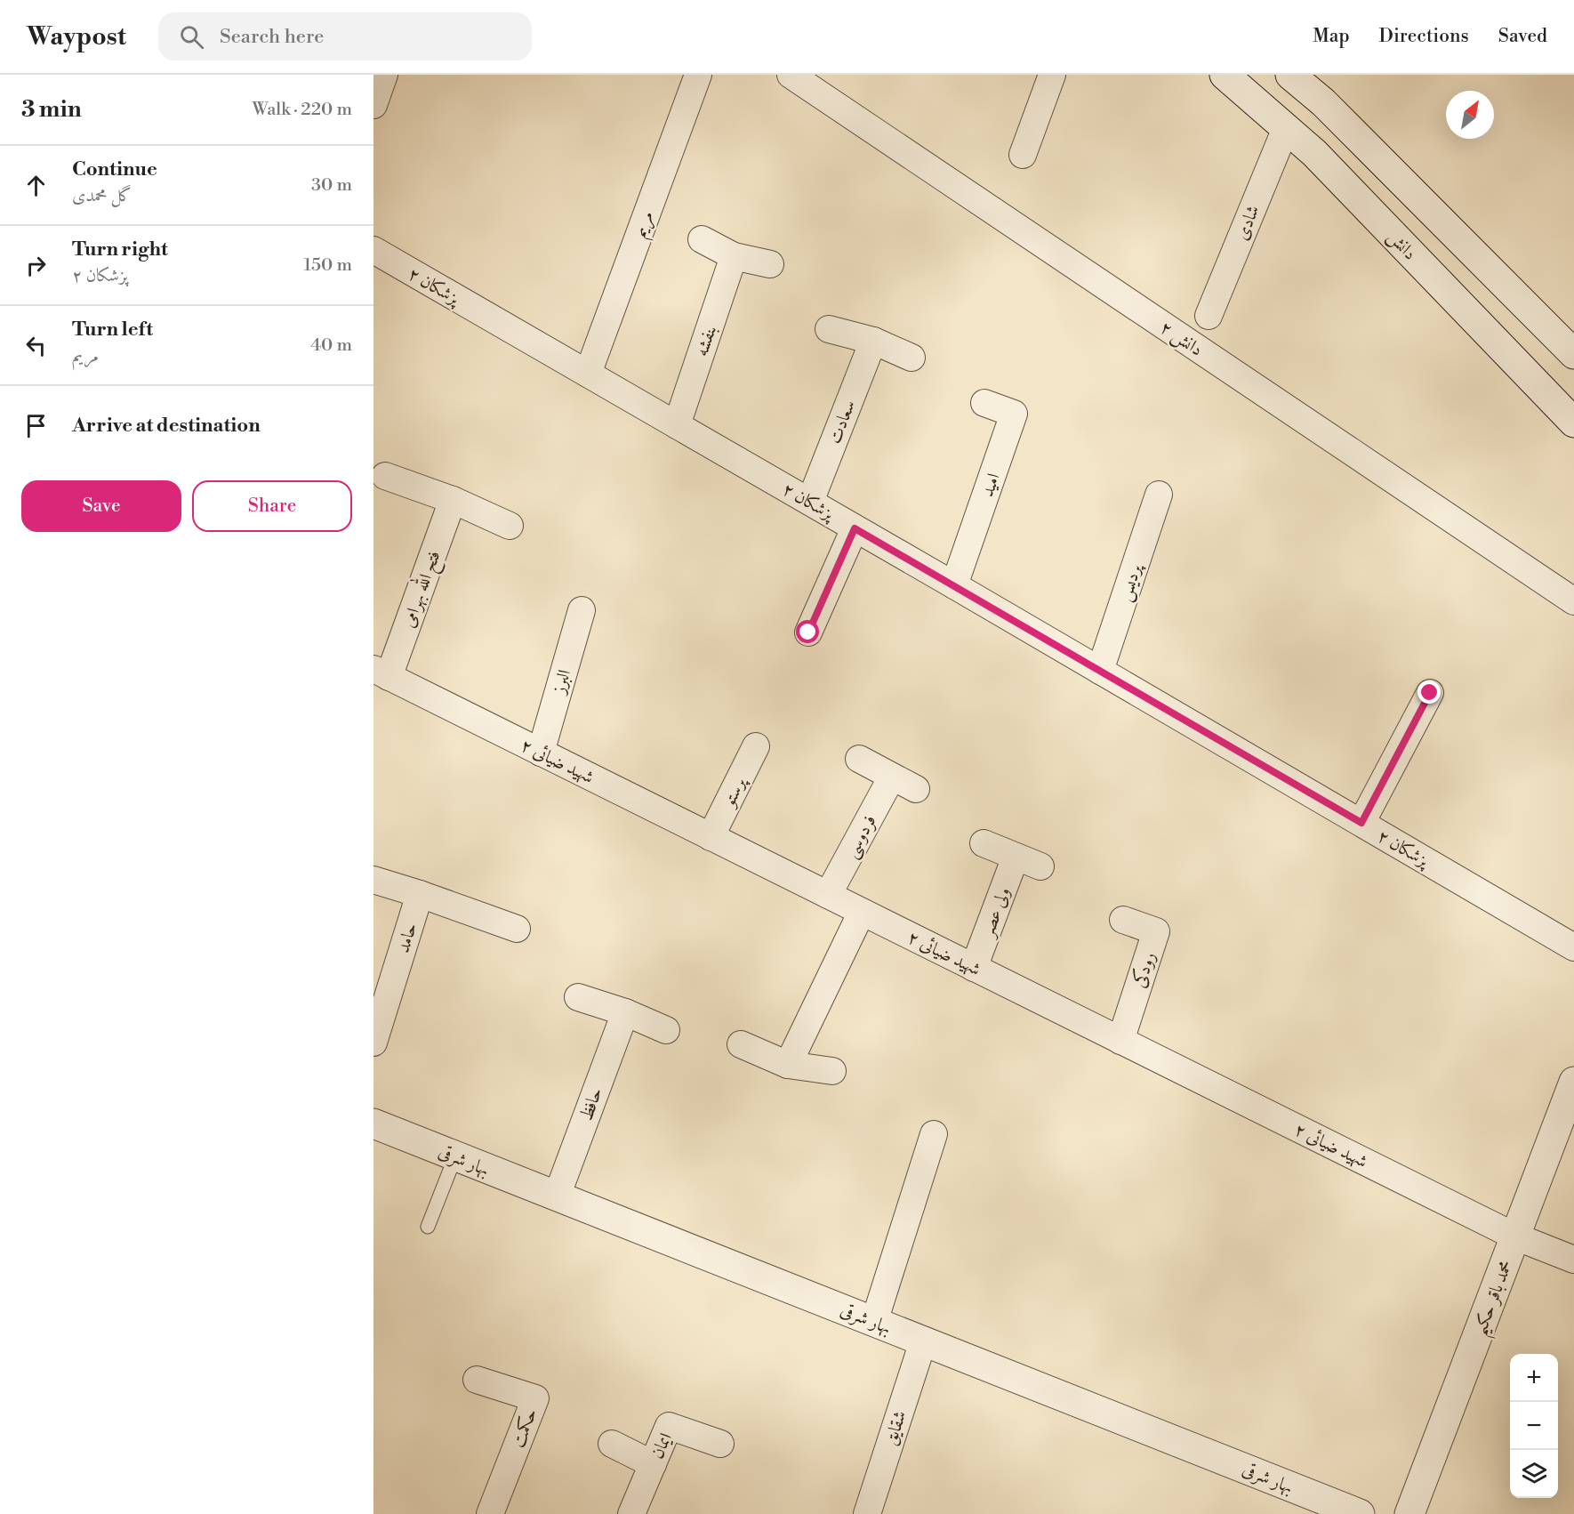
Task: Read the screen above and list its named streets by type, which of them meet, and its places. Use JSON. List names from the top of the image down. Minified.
{"streets":{"street":["شادی","مریم","دانش","پزشکان ۲","دانش ۲","بنفشه","سعادت","امید","پردیس","فتح الله بهرامی","البرز","شهید ضیائی ۲","پرستو","فردوسی","ولی عصر","حامد","رودکی","حافظ","بهار شرقی","محمد باقر حکیم","حکمت","شقایق","ایمان"]},"crossings":[["شادی","دانش"],["مریم","پزشکان ۲"],["پزشکان ۲","بنفشه"],["پزشکان ۲","سعادت"],["پزشکان ۲","امید"],["پزشکان ۲","پردیس"],["فتح الله بهرامی","شهید ضیائی ۲"],["البرز","شهید ضیائی ۲"],["شهید ضیائی ۲","پرستو"],["شهید ضیائی ۲","فردوسی"],["شهید ضیائی ۲","ولی عصر"],["شهید ضیائی ۲","رودکی"],["شهید ضیائی ۲","محمد باقر حکیم"],["حافظ","بهار شرقی"],["بهار شرقی","شقایق"]],"north":"top right","page":{"header":"Waypost","search":"Search here","nav":["Map","Directions","Saved"],"heading":["3 min","Walk · 220 m"],"list":[["Continue","گل محمدی","30 m"],["Turn right","پزشکان ۲","150 m"],["Turn left","مریم","40 m"],"Arrive at destination"],"buttons":["Save","Share"],"map_buttons":["+","−"]}}
